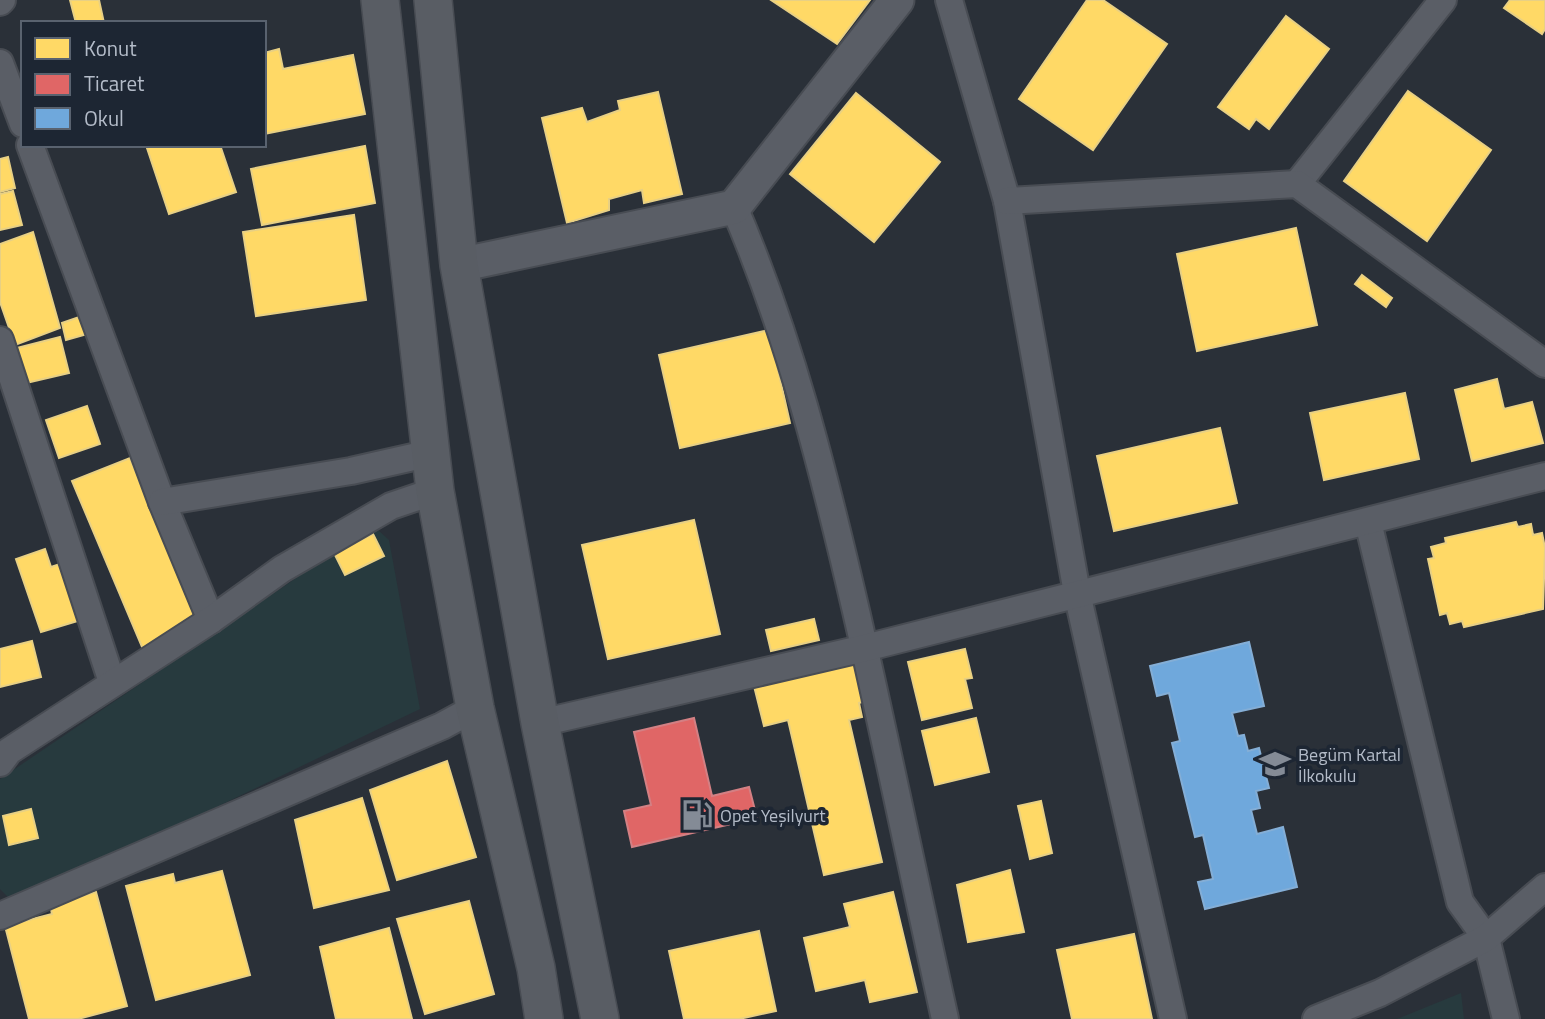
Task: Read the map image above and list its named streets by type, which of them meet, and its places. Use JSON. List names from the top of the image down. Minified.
{"places":{"school or university":["Begüm Kartal İlkokulu"],"fuel station":["Opet Yeşilyurt"]},"legend":["Konut","Ticaret","Okul"]}
